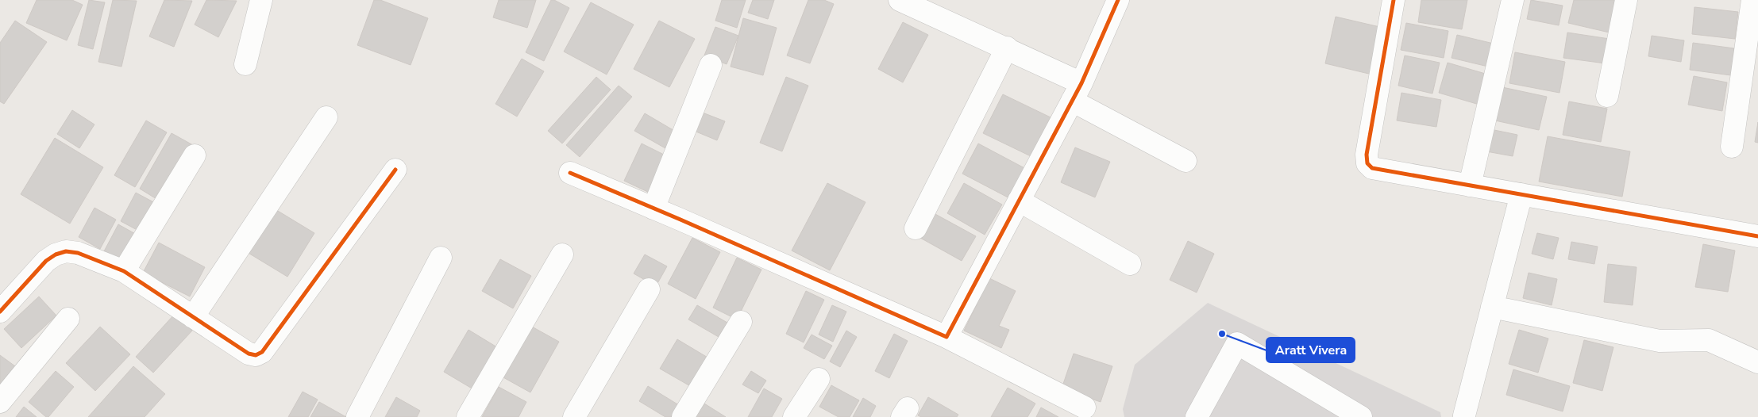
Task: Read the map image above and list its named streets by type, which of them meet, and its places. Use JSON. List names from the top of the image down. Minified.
{"places":["Aratt Vivera"]}
